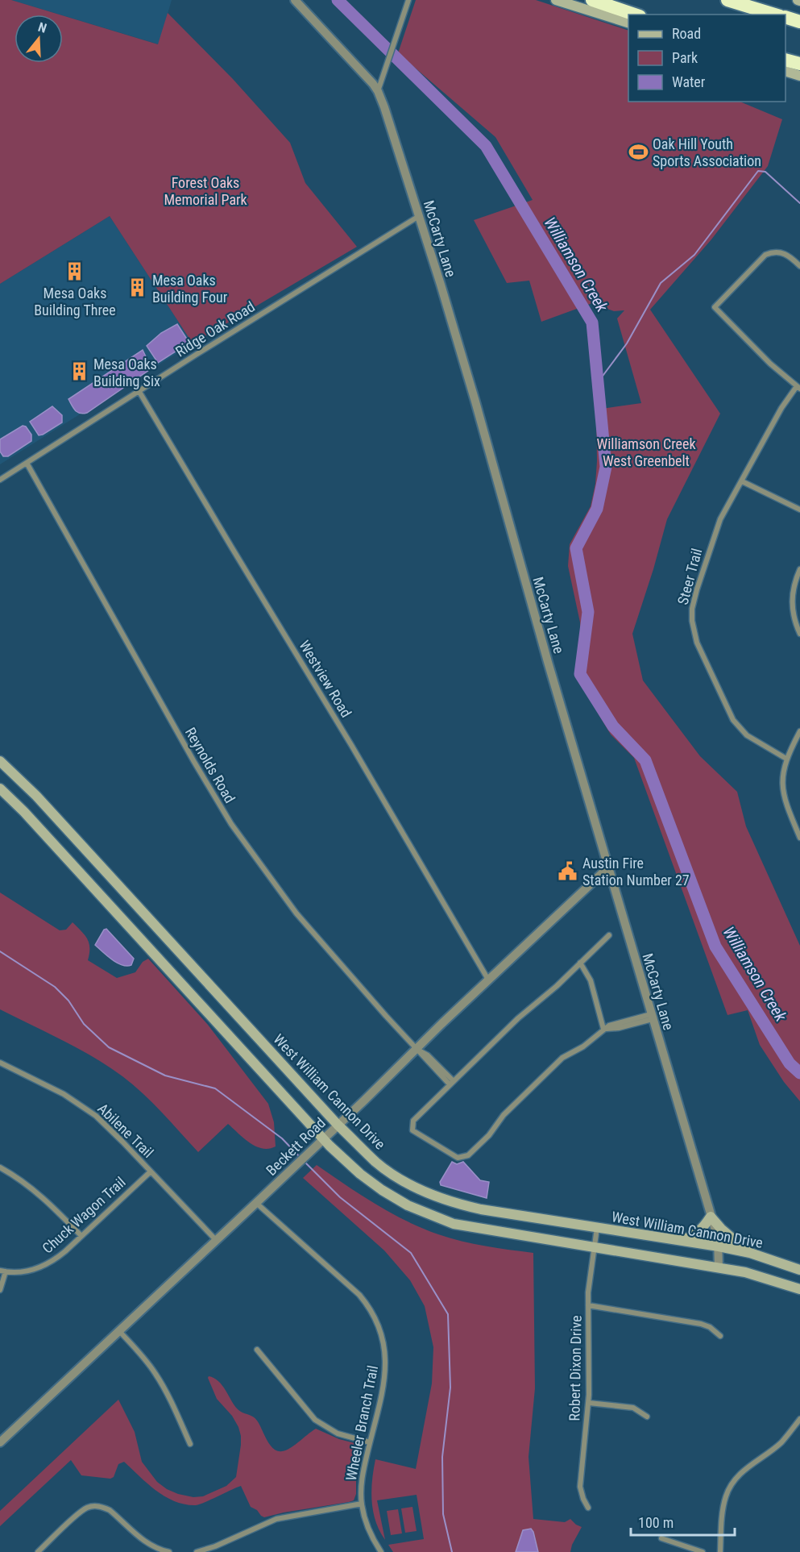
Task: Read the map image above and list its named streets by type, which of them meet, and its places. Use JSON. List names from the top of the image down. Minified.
{"streets":{"main road":["West William Cannon Drive"],"street":["McCarty Lane","Ridge Oak Road","Steer Trail","Westview Road","Reynolds Road","Abilene Trail","Beckett Road","Chuck Wagon Trail","Robert Dixon Drive","Wheeler Branch Trail"]},"crossings":[["McCarty Lane","Ridge Oak Road"],["McCarty Lane","West William Cannon Drive"],["McCarty Lane","Beckett Road"],["Ridge Oak Road","Westview Road"],["Ridge Oak Road","Reynolds Road"],["Westview Road","Beckett Road"],["Reynolds Road","Beckett Road"],["West William Cannon Drive","Beckett Road"],["West William Cannon Drive","Robert Dixon Drive"],["Abilene Trail","Beckett Road"],["Abilene Trail","Chuck Wagon Trail"],["Beckett Road","Wheeler Branch Trail"]],"water":["Williamson Creek"],"parks":["Forest Oaks Memorial Park","Williamson Creek West Greenbelt"],"places":{"sports":["Oak Hill Youth Sports Association"],"building":["Mesa Oaks Building Three","Mesa Oaks Building Four","Mesa Oaks Building Six"],"public building":["Austin Fire Station Number 27"]},"legend":["Road","Park","Water"],"scale_bar":"100 m","north":"top"}
